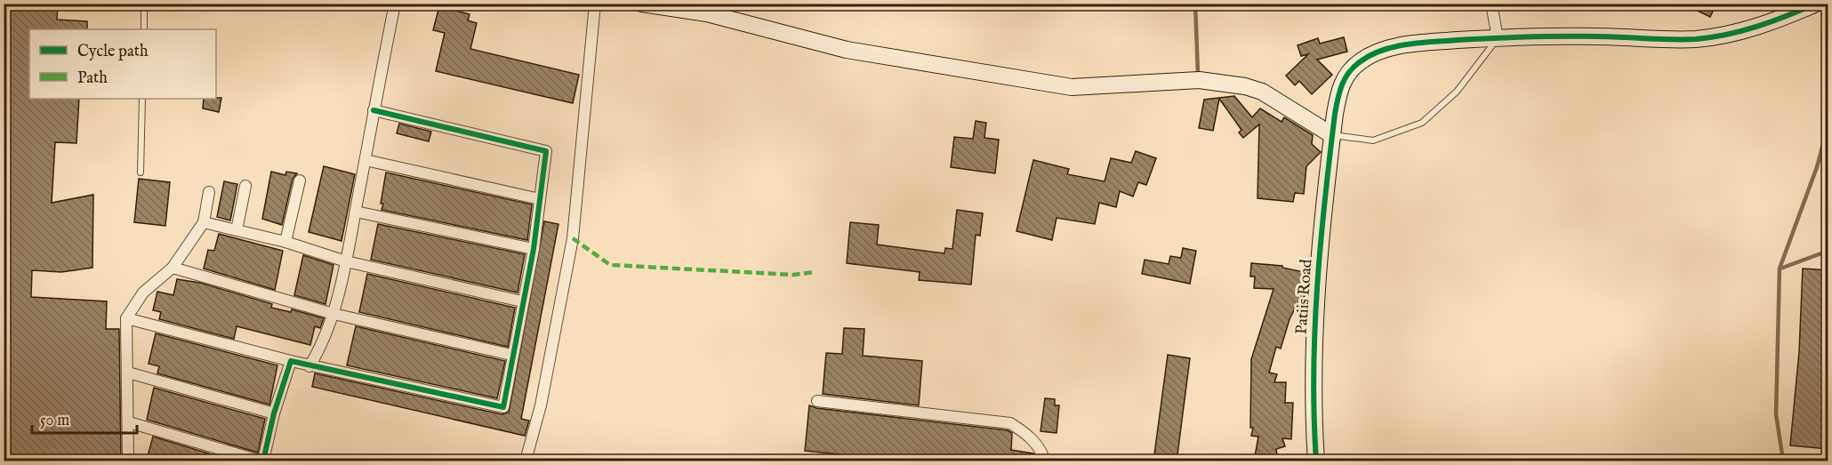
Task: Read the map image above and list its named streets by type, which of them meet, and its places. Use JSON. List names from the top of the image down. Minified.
{"streets":{"street":["Patiis Road"]},"legend":["Cycle path","Path"],"scale_bar":"50 m"}
